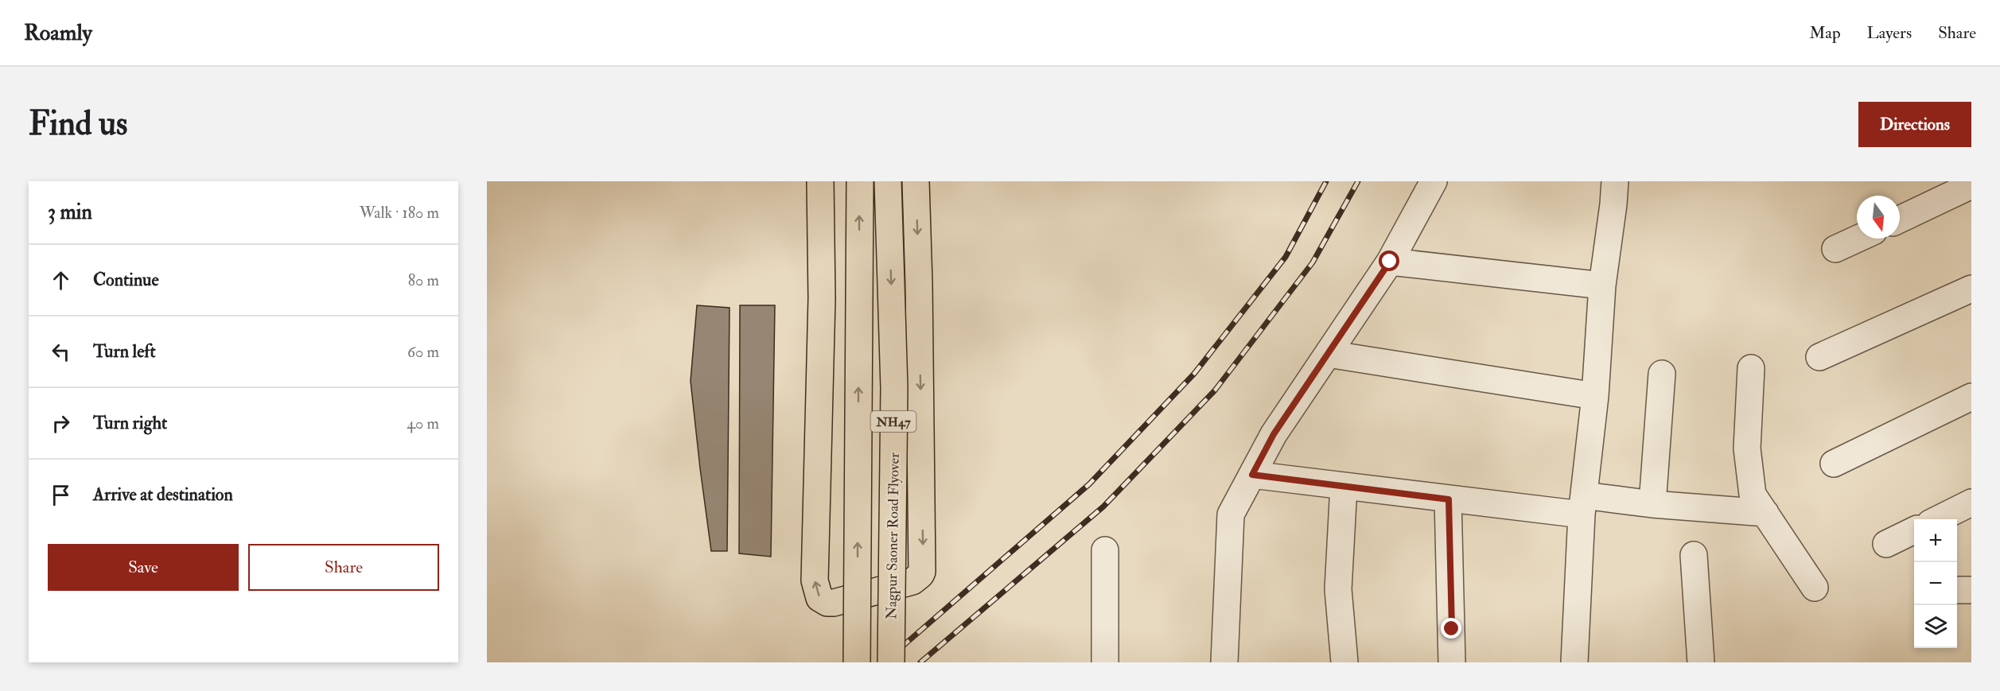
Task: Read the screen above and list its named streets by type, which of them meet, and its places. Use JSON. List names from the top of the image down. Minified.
{"streets":{"highway":["NH47","Nagpur Saoner Road Flyover"]},"north":"bottom","page":{"header":"Roamly","nav":["Map","Layers","Share"],"buttons":["Directions",["Save","Share"]],"title":"Find us","heading":["3 min","Walk · 180 m"],"list":[["Continue","80 m"],["Turn left","60 m"],["Turn right","40 m"],"Arrive at destination"],"map_buttons":["+","−"]}}
